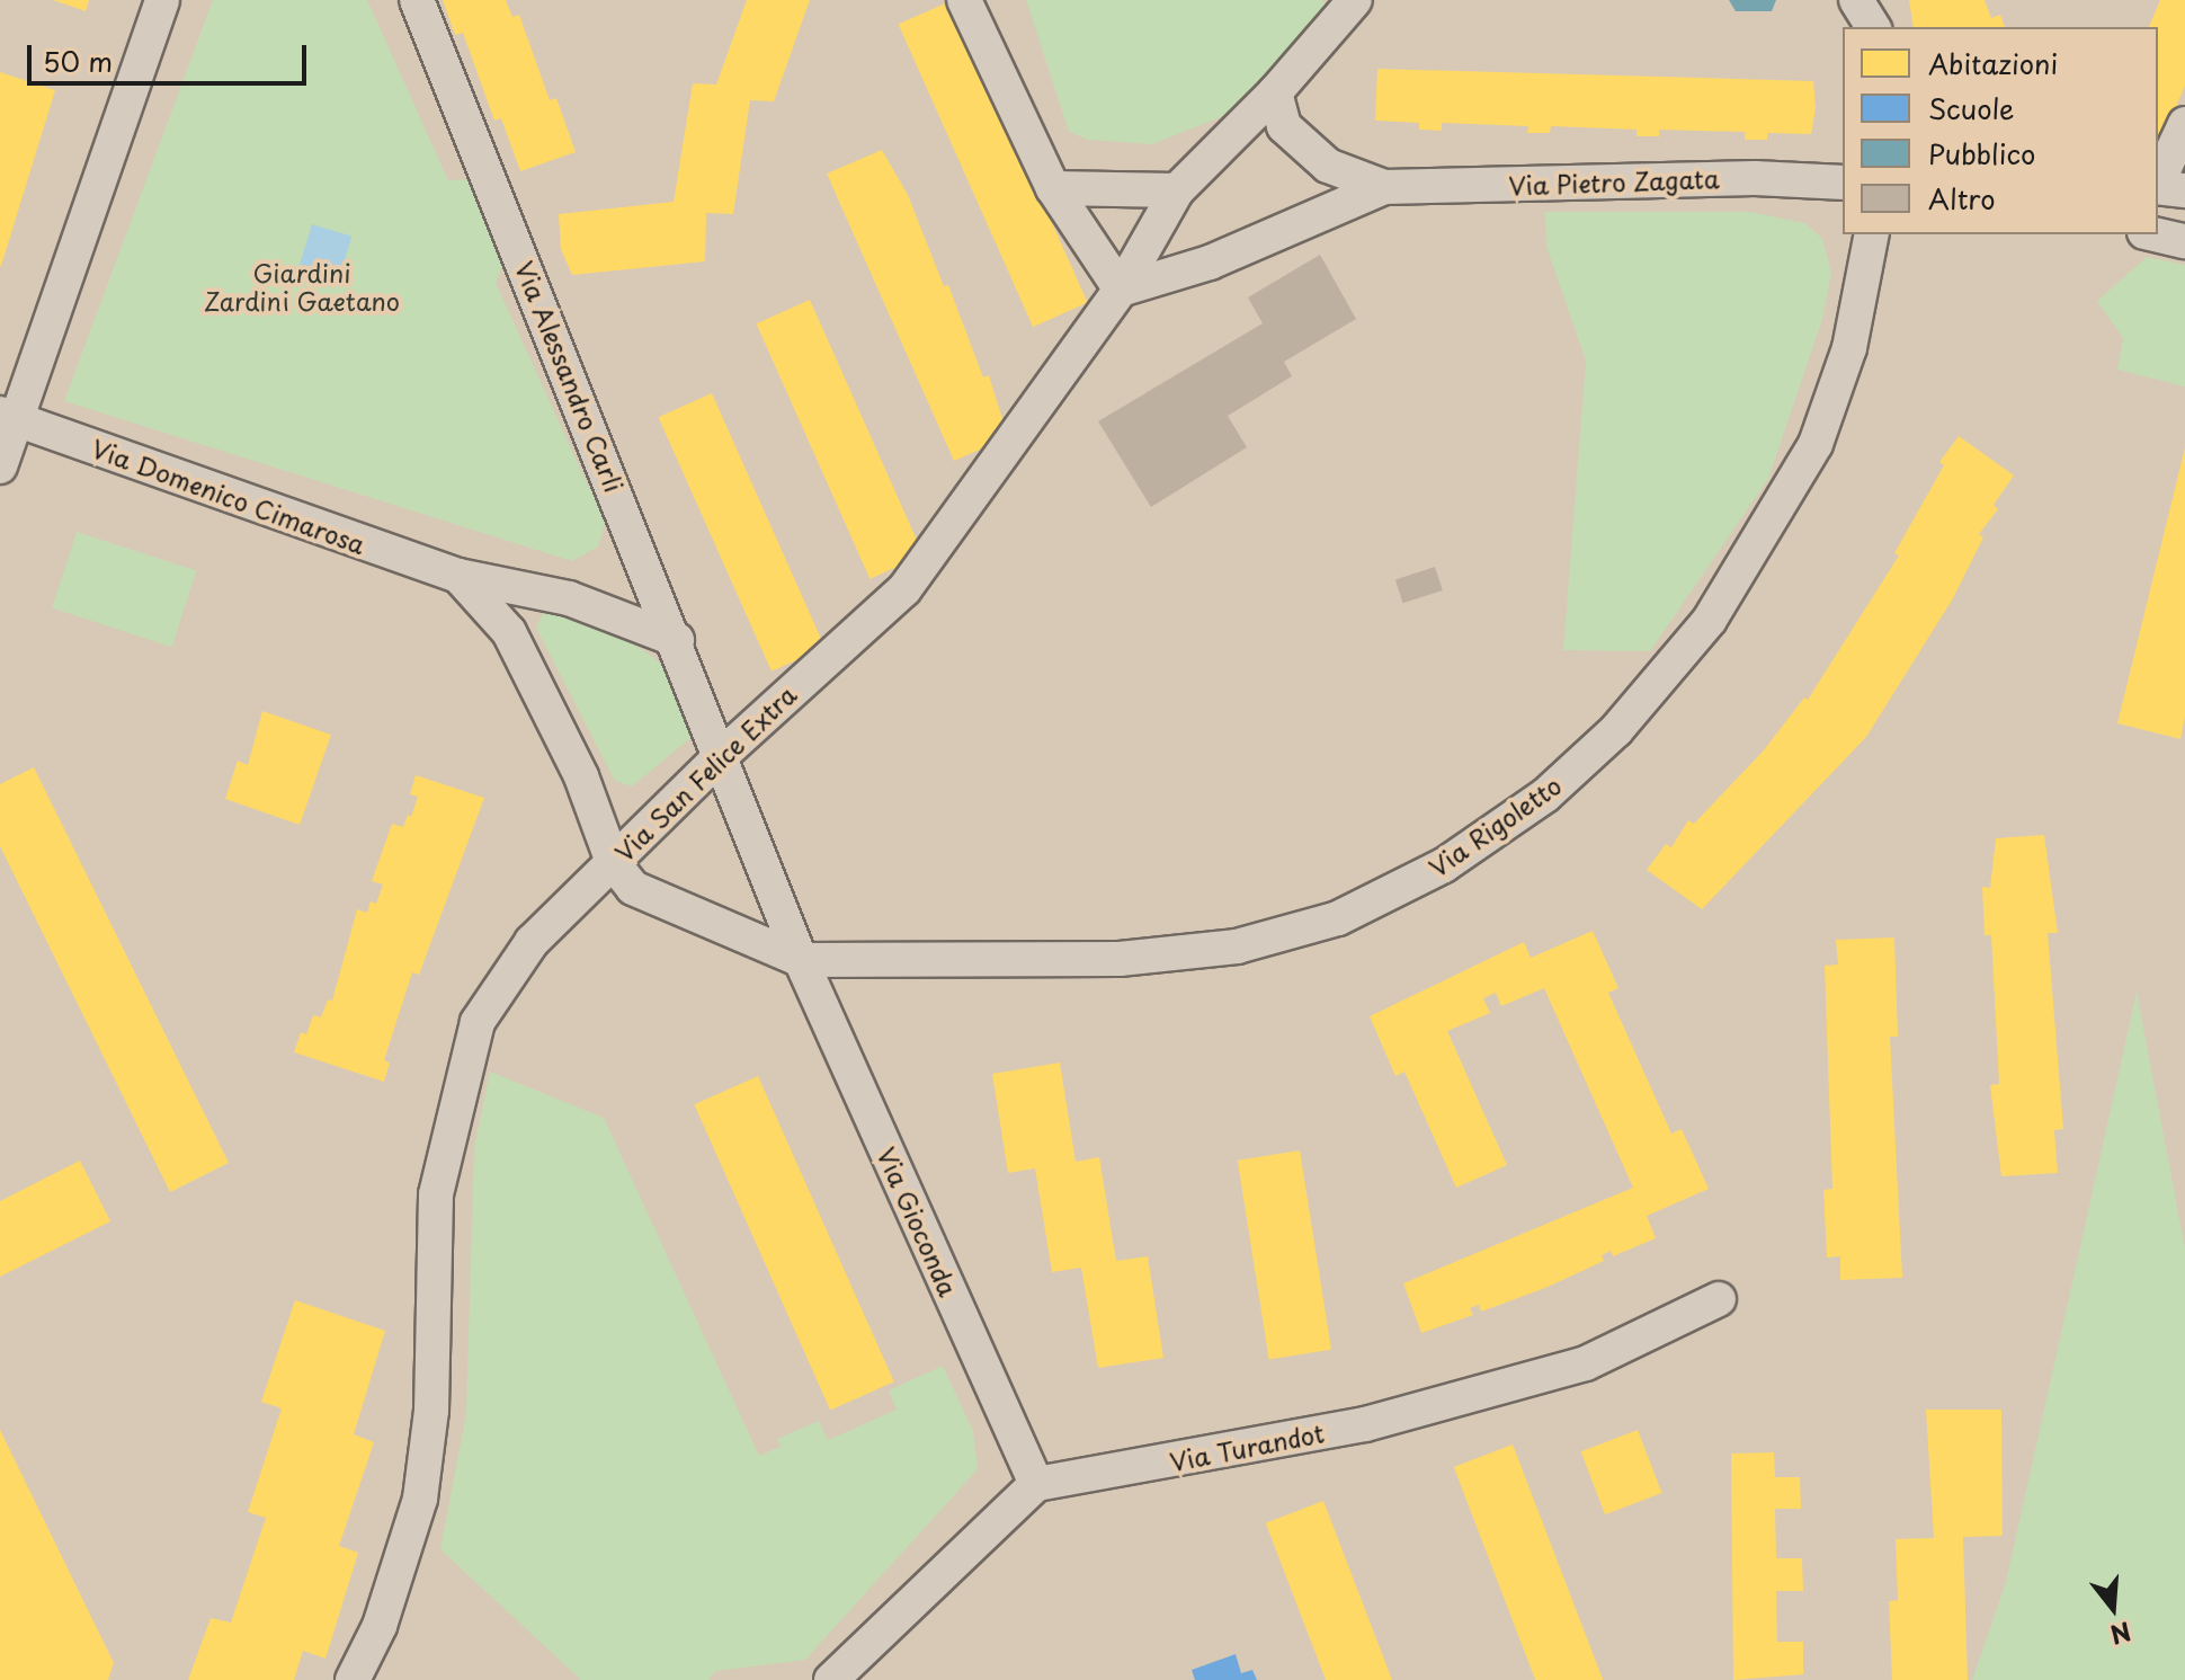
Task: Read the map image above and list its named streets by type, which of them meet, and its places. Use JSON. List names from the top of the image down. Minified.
{"streets":{"street":["Via Pietro Zagata","Via Alessandro Carli","Via Domenico Cimarosa","Via San Felice Extra","Via Rigoletto","Via Gioconda","Via Turandot"]},"crossings":[["Via Pietro Zagata","Via San Felice Extra"],["Via Alessandro Carli","Via Domenico Cimarosa"],["Via Alessandro Carli","Via San Felice Extra"],["Via Alessandro Carli","Via Gioconda"],["Via Domenico Cimarosa","Via San Felice Extra"],["Via San Felice Extra","Via Gioconda"],["Via Rigoletto","Via Gioconda"],["Via Gioconda","Via Turandot"]],"parks":["Giardini Zardini Gaetano"],"legend":["Abitazioni","Scuole","Pubblico","Altro"],"scale_bar":"50 m","north":"bottom"}
